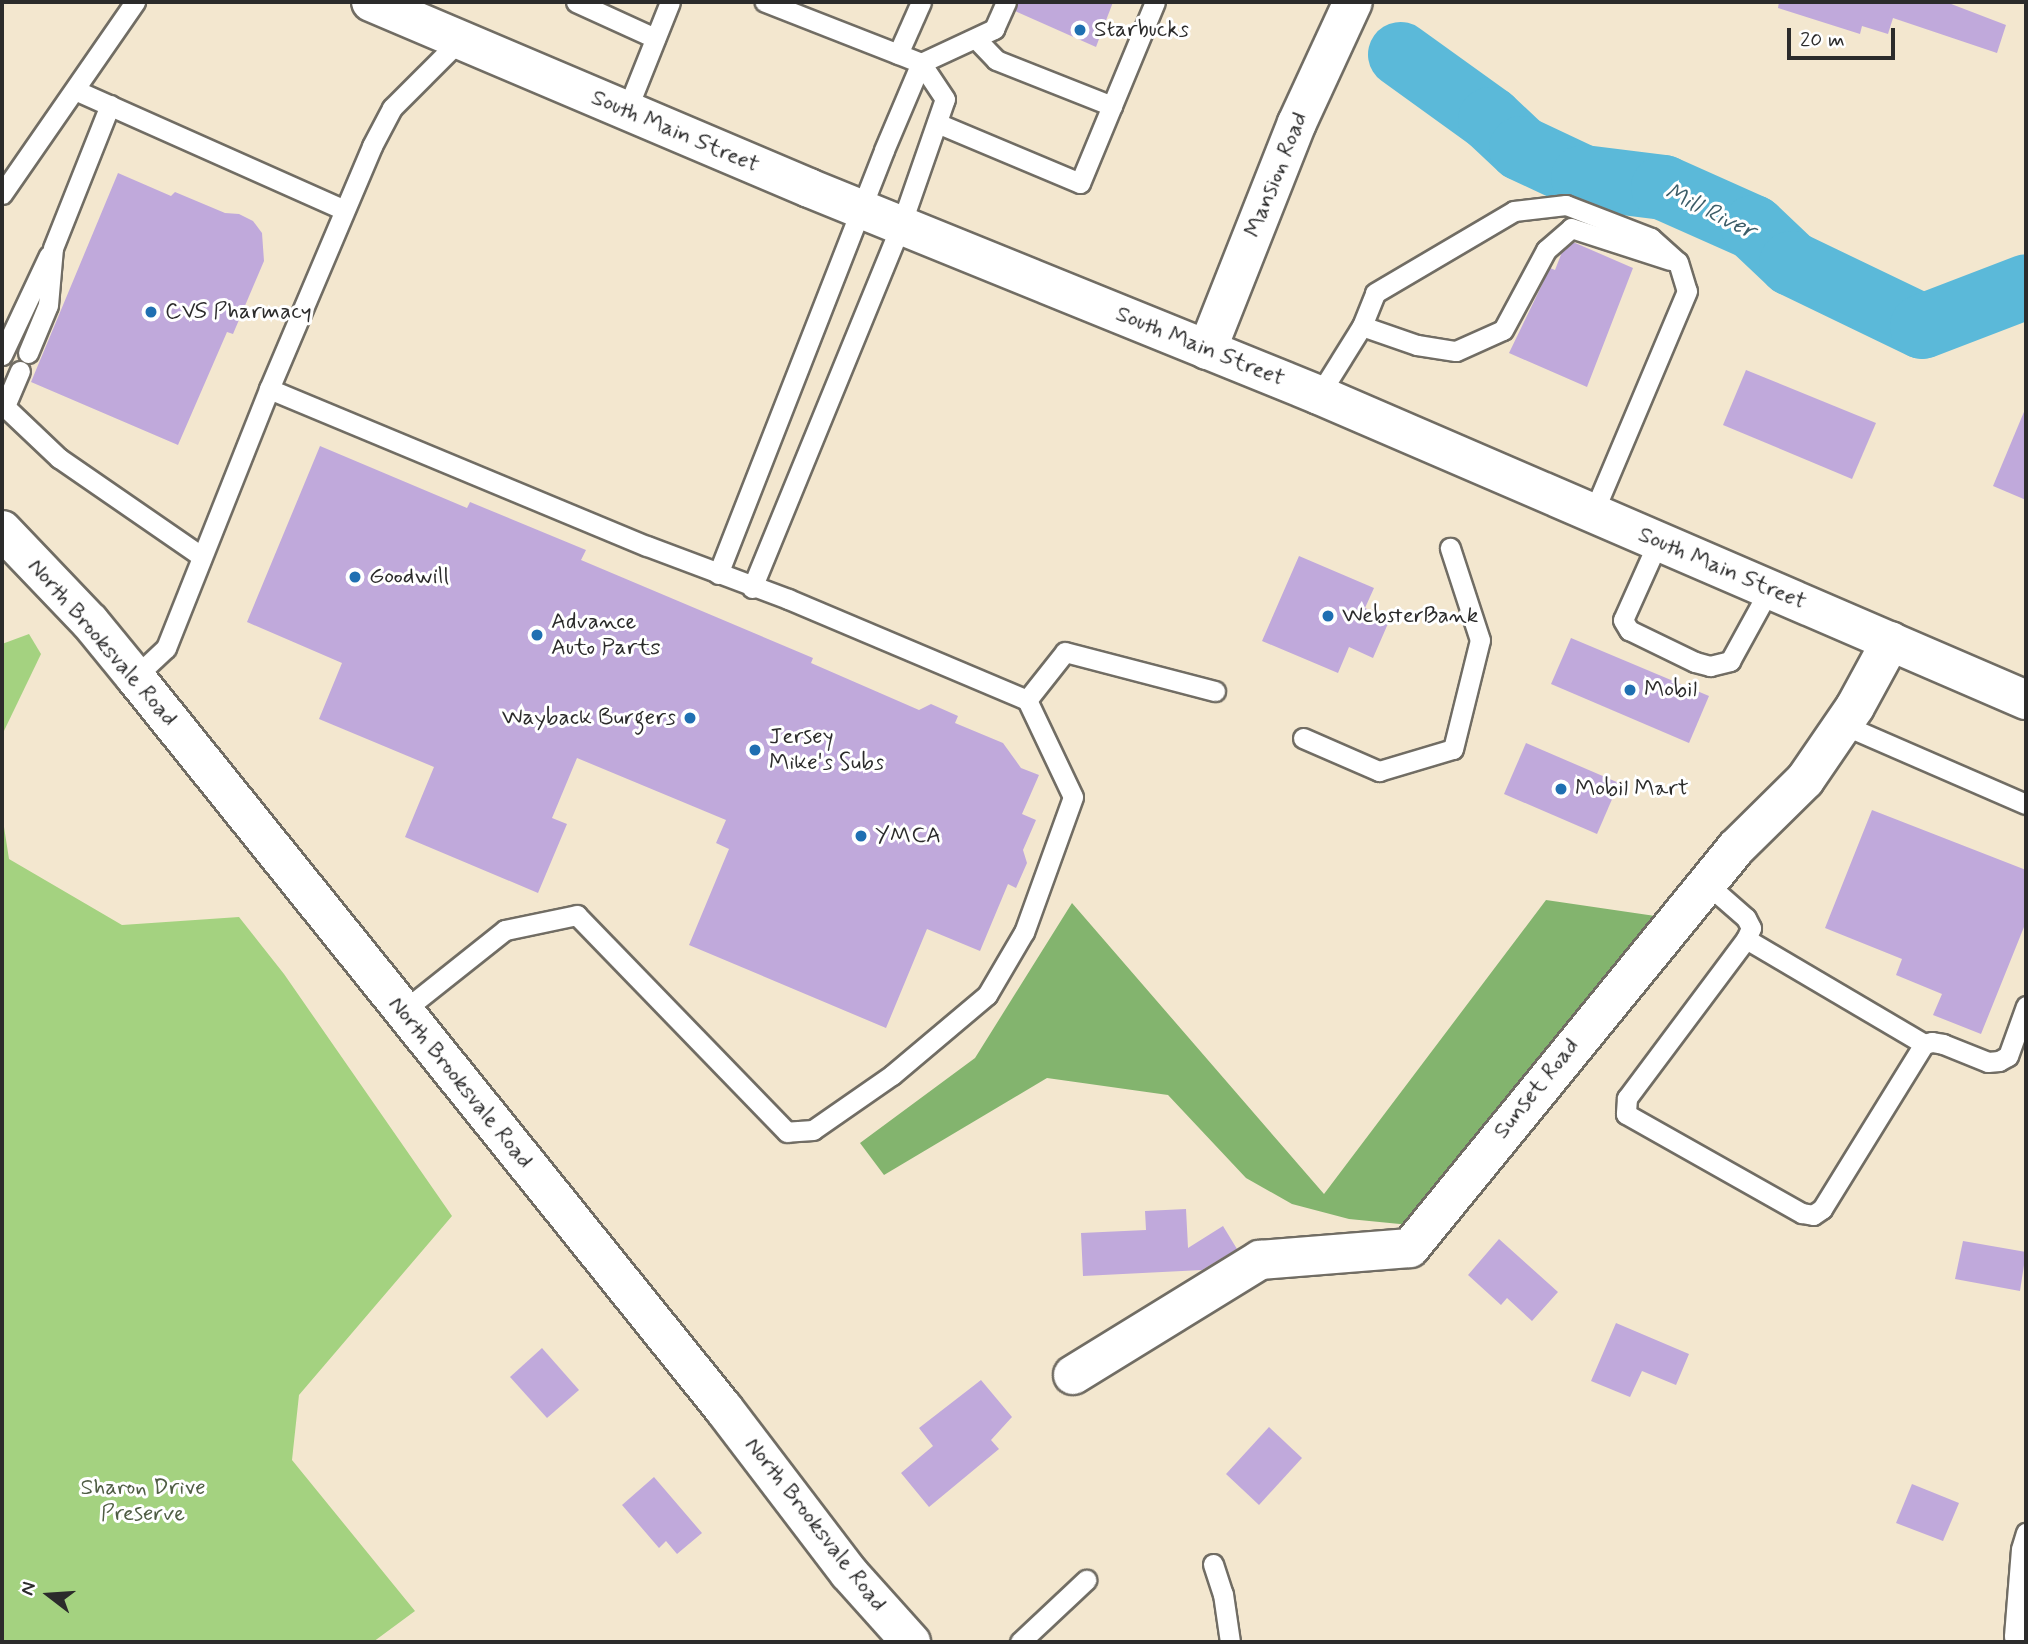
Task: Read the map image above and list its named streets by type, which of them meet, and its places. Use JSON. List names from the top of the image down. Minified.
{"streets":{"main road":["South Main Street","Mansion Road","North Brooksvale Road","Sunset Road"]},"crossings":[["South Main Street","Mansion Road"],["South Main Street","Sunset Road"]],"water":["Mill River"],"parks":["Sharon Drive Preserve"],"places":["Starbucks","CVS Pharmacy","Goodwill","WebsterBank","Advance Auto Parts","Mobil","Wayback Burgers","Jersey Mike's Subs","Mobil Mart","YMCA"],"scale_bar":"20 m","north":"left"}
